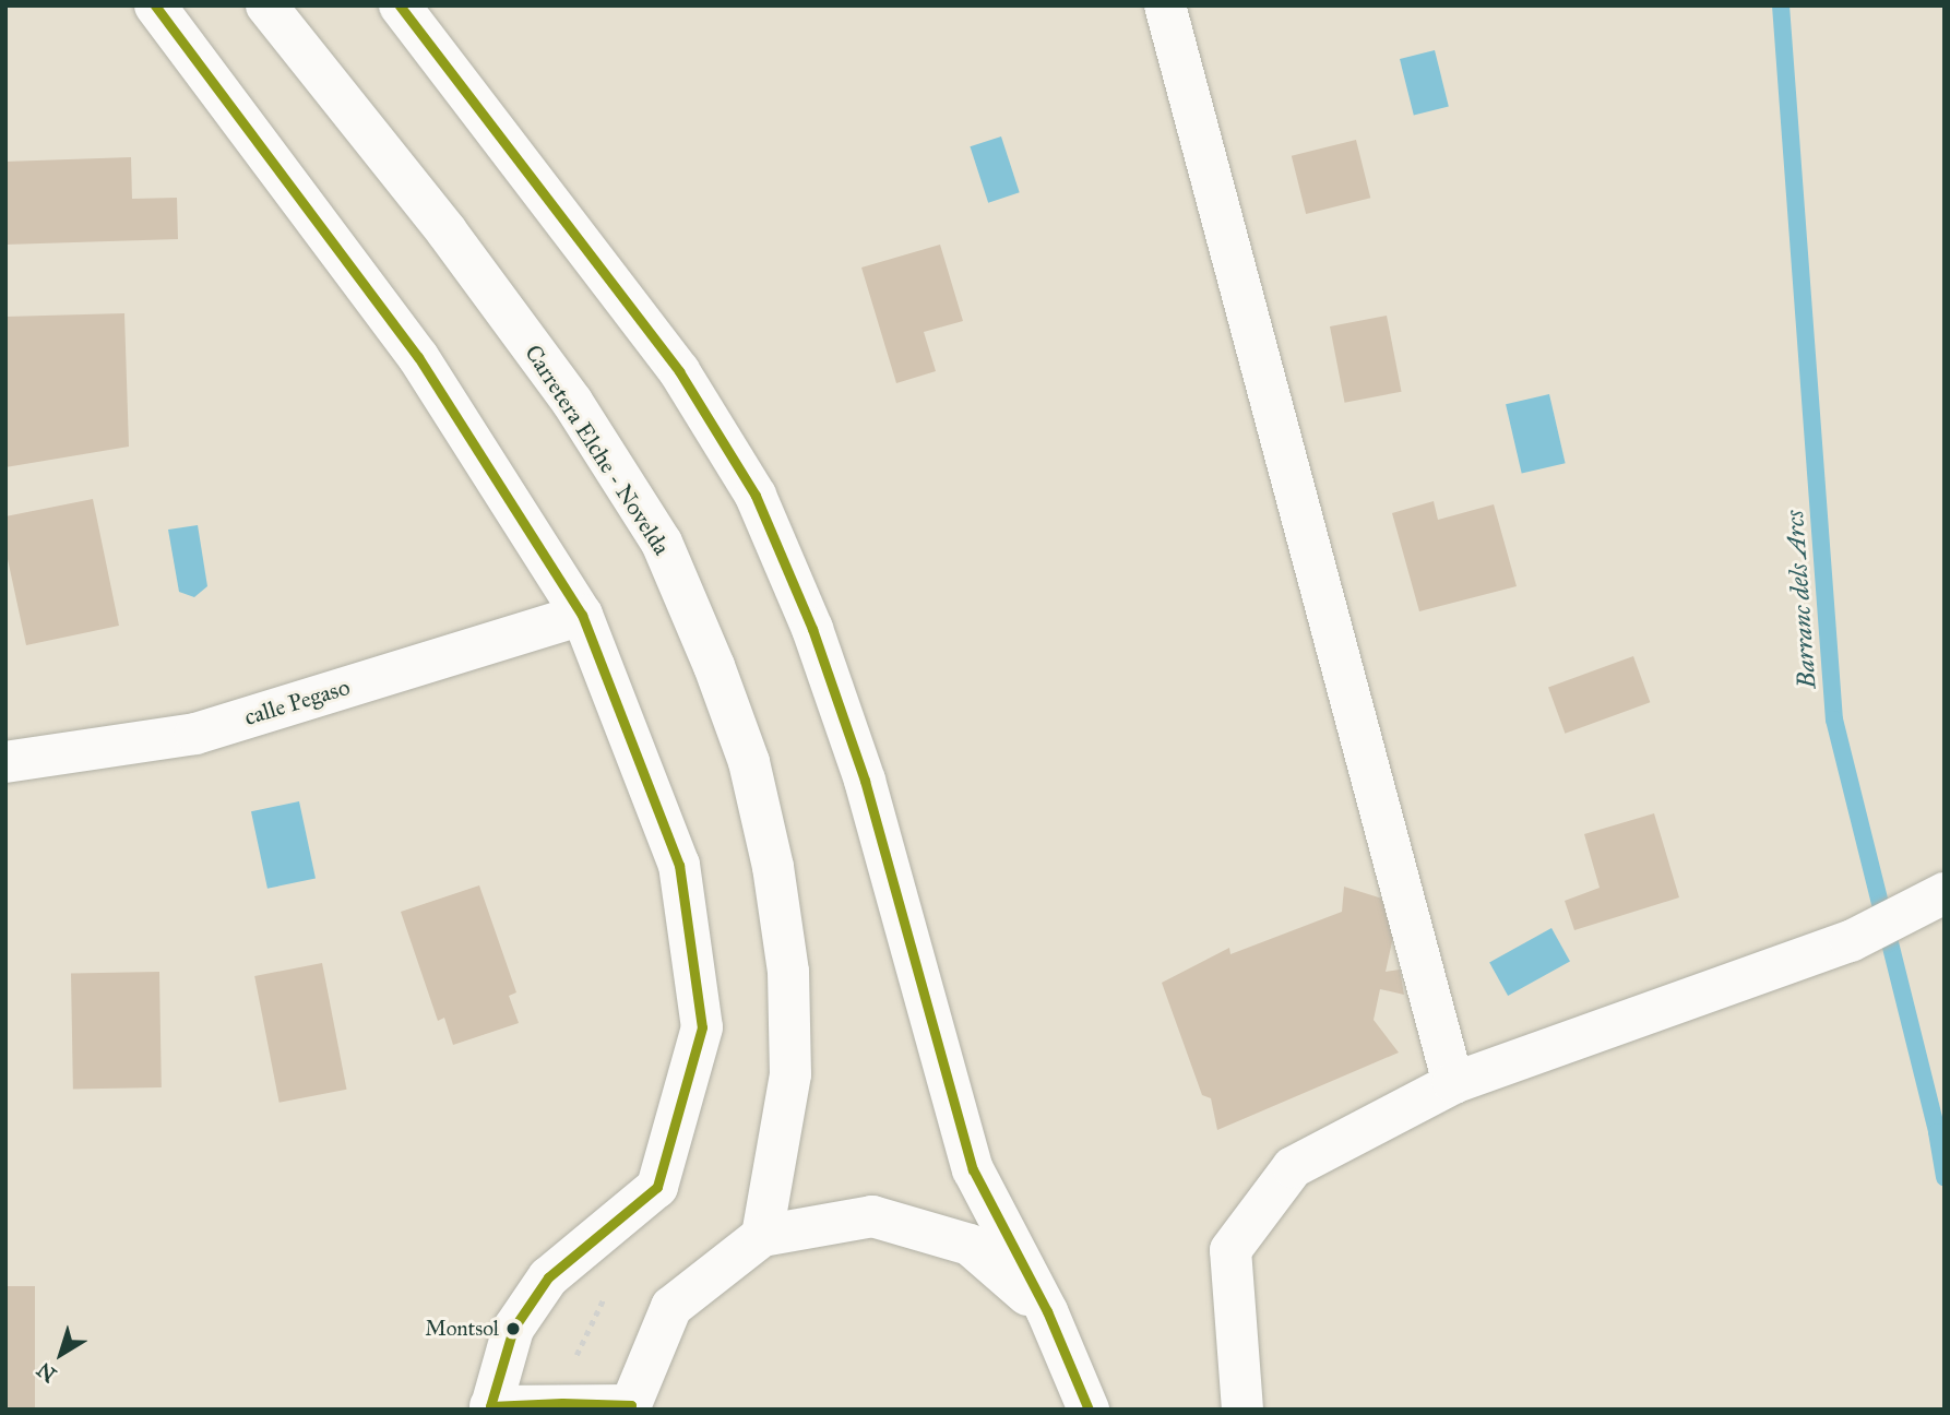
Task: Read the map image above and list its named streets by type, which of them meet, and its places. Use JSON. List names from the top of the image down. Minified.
{"streets":{"street":["Carretera Elche - Novelda","calle Pegaso"]},"water":["Barranc dels Arcs"],"places":["Montsol"],"north":"bottom left"}
